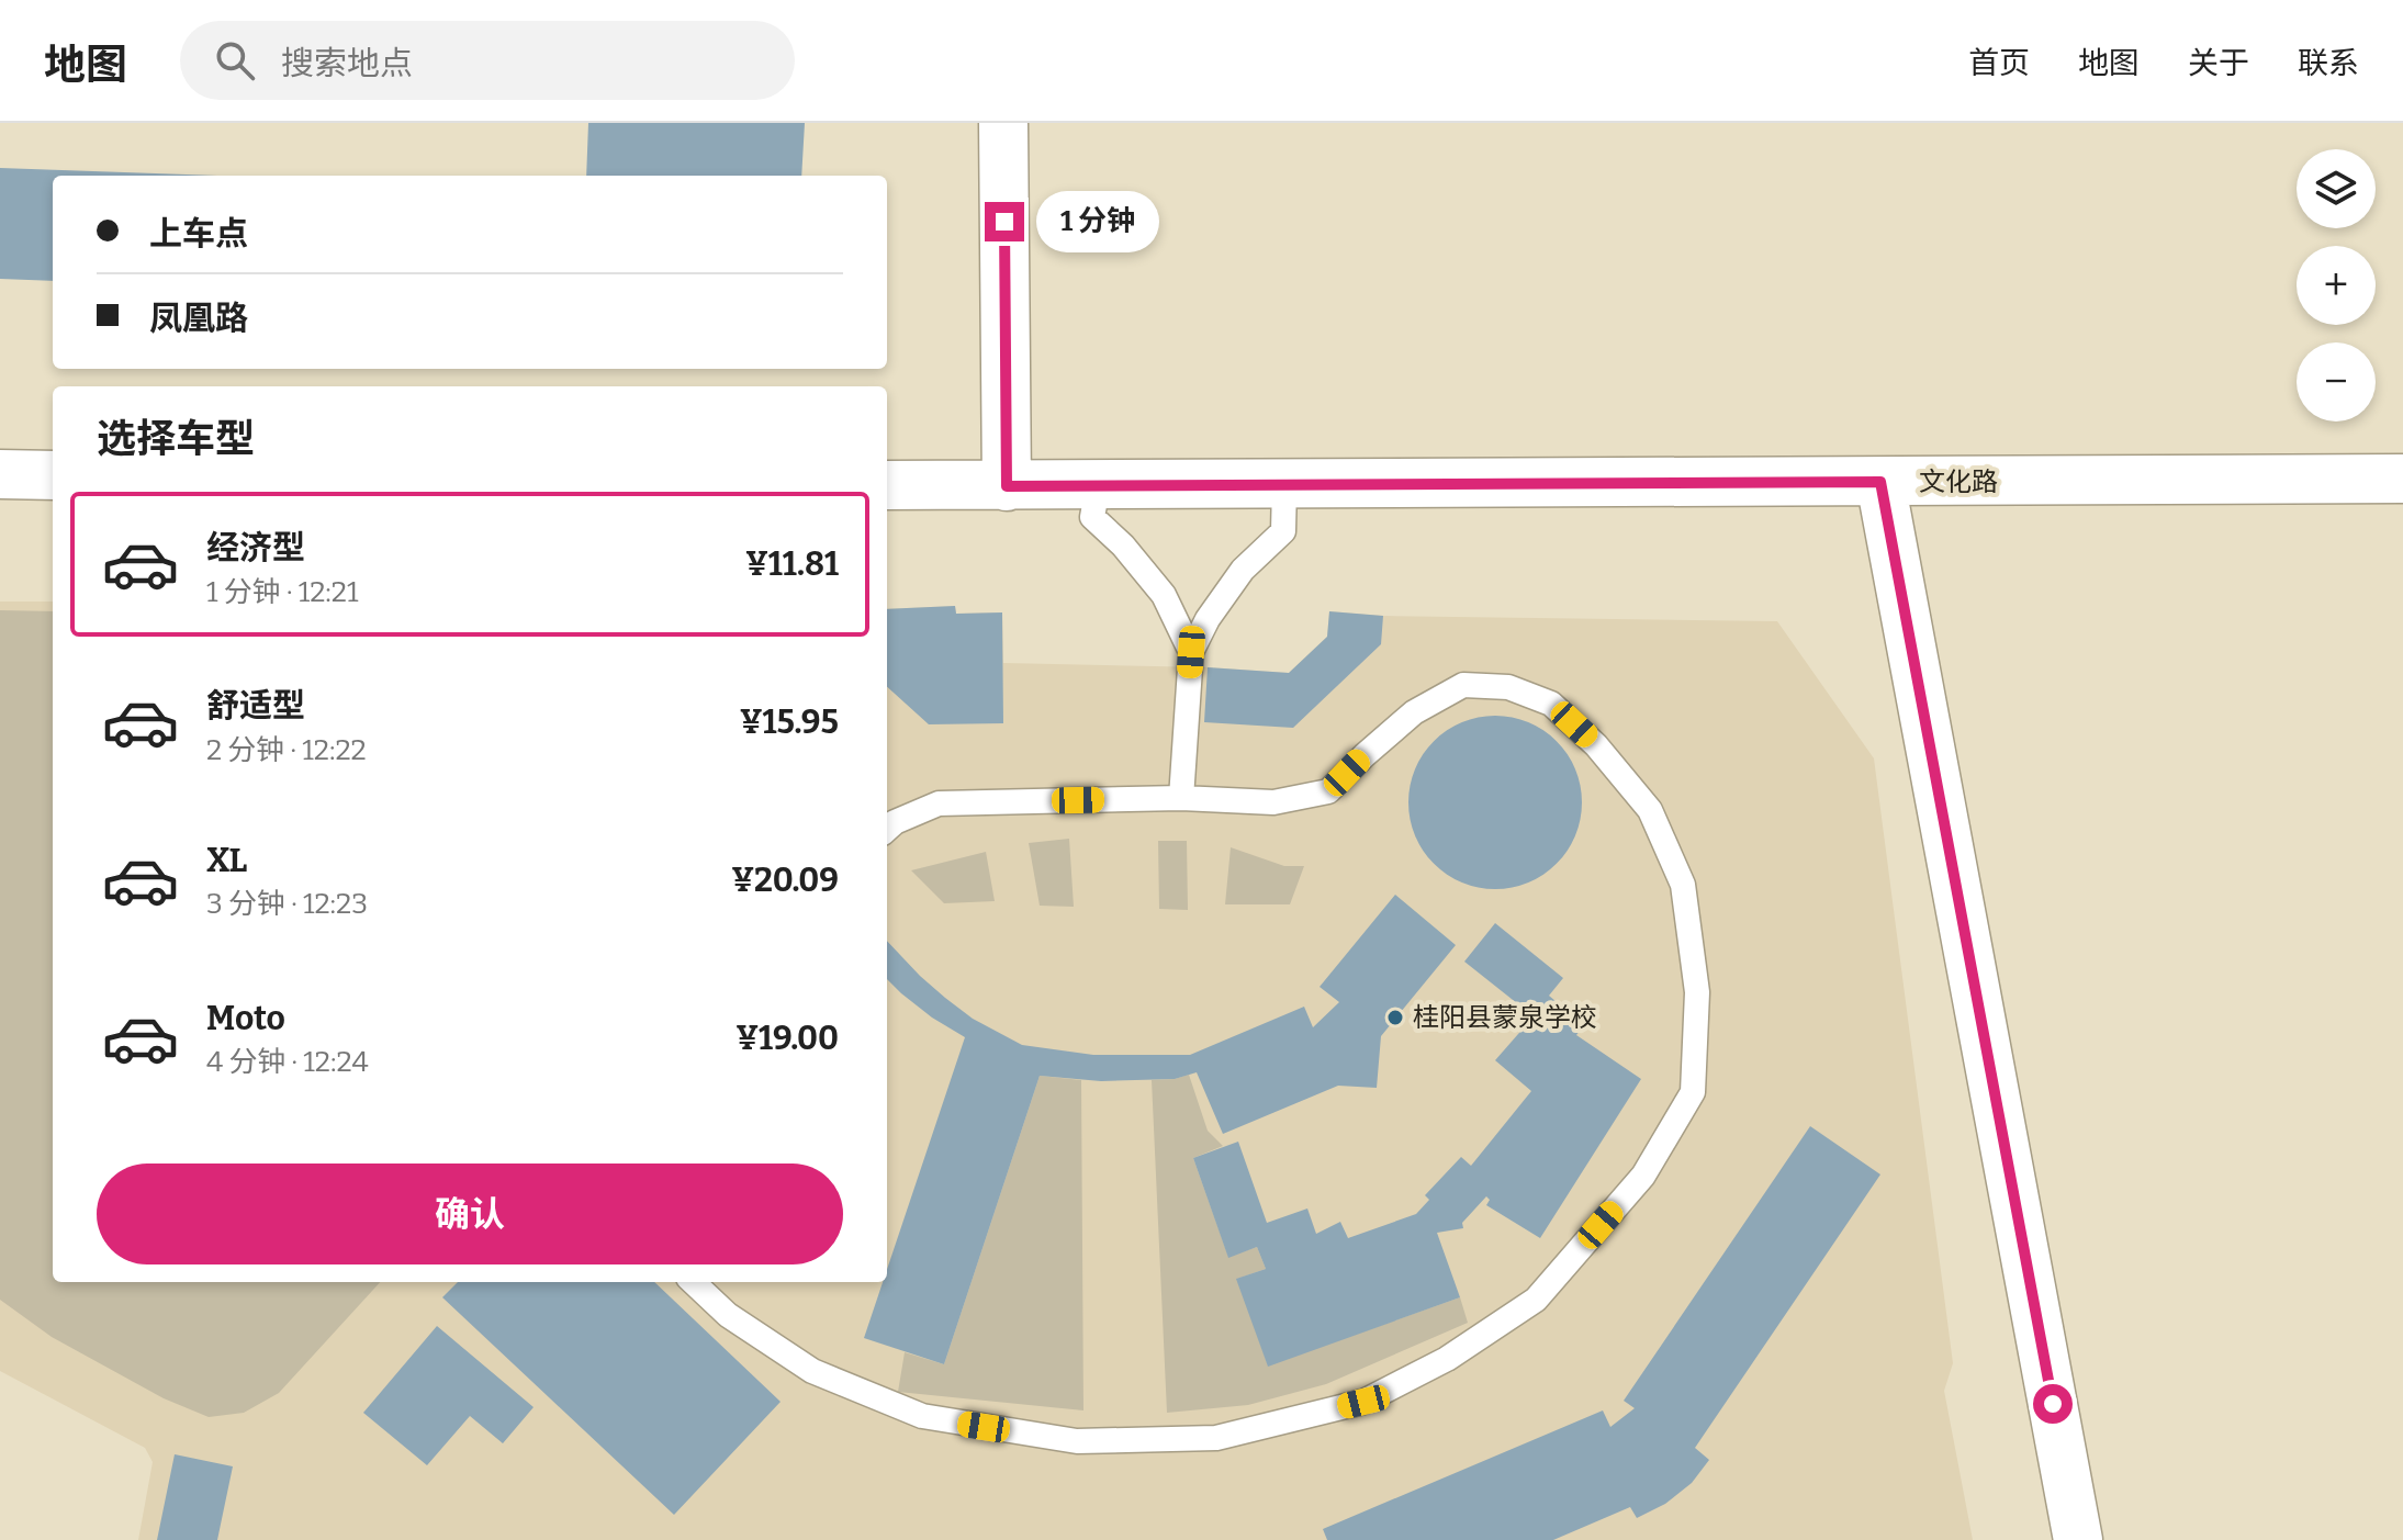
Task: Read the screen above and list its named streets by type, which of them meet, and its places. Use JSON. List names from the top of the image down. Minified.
{"streets":{"main road":["文化路"]},"places":["桂阳县蒙泉学校"],"page":{"header":"地图","search":"搜索地点","nav":["首页","地图","关于","联系"],"map_buttons":["+","−"],"banner":["上车点","凤凰路"],"bubble":"1 分钟","heading":"选择车型","list":[{"name":"经济型","note":"1 分钟 · 12:21","value":"¥11.81"},{"name":"舒适型","note":"2 分钟 · 12:22","value":"¥15.95"},{"name":"XL","note":"3 分钟 · 12:23","value":"¥20.09"},{"name":"Moto","note":"4 分钟 · 12:24","value":"¥19.00"}],"buttons":"确认"}}
